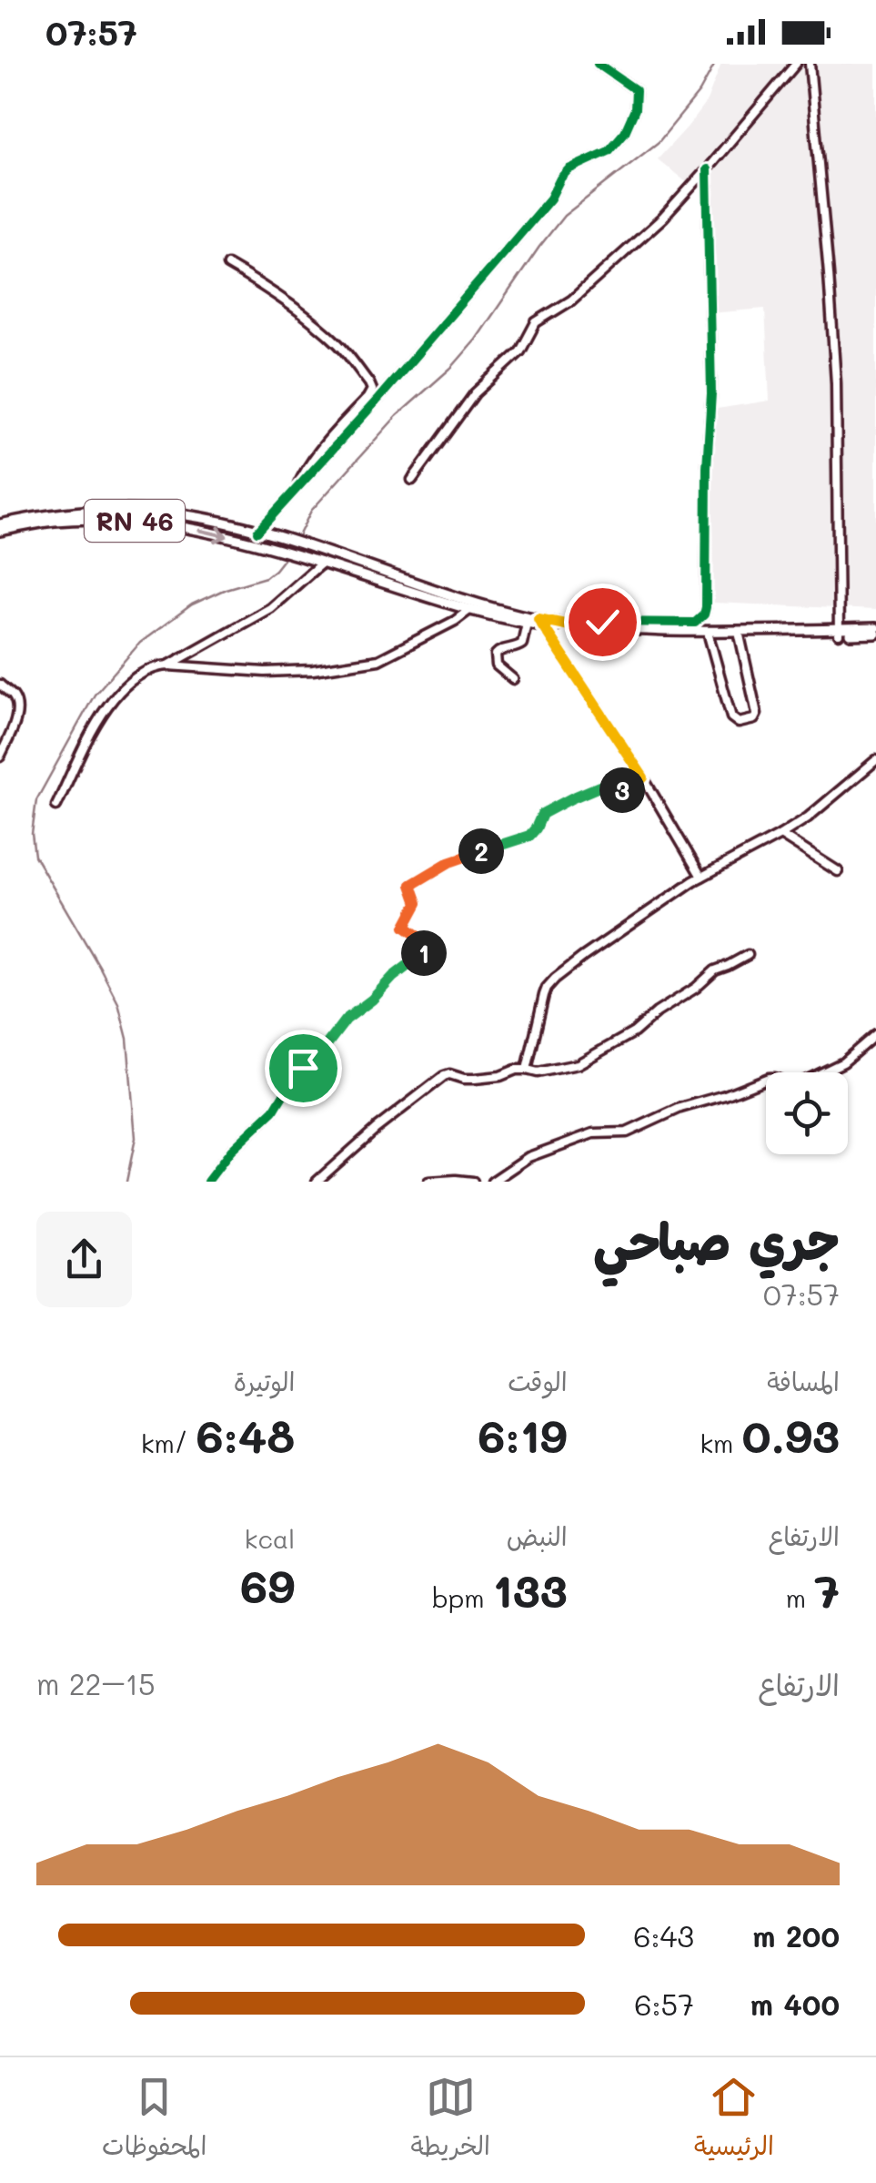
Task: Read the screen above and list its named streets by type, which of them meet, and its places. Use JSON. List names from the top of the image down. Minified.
{"streets":{"main road":["RN 46"]},"page":{"status":"07:57","pins":["3","2","1"],"heading":["جري صباحي","07:57"],"stats":[["المسافة","0.93 km"],["الوقت","6:19"],["الوتيرة","6:48 /km"],["الارتفاع","7 m"],["النبض","133 bpm"],["kcal","69"]],"chart":["الارتفاع","15–22 m"],"list":[{"name":"200 m","note":"6:43"},{"name":"400 m","note":"6:57"}],"tabs":["الرئيسية","الخريطة","المحفوظات"]}}
